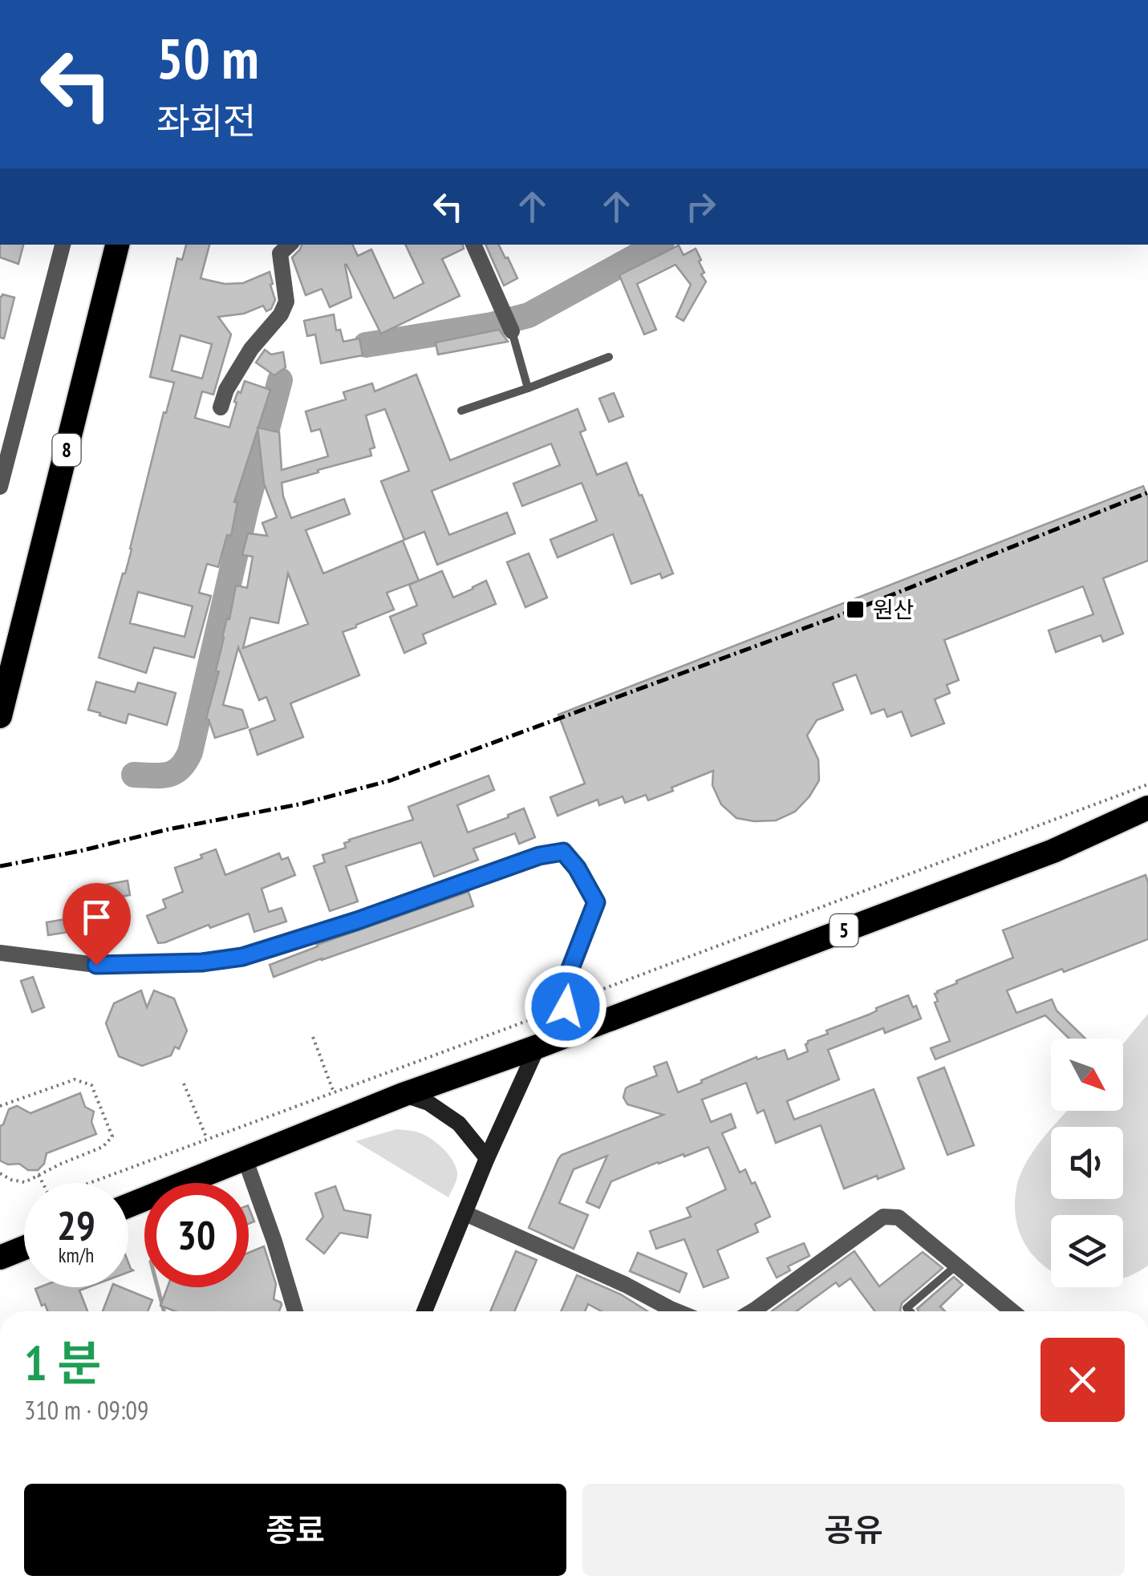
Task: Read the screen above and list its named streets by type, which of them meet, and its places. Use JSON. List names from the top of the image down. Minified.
{"streets":{"highway":["8","5"]},"places":{"transit":["원산"]},"north":"bottom right","page":{"turn":["50 m","좌회전"],"speed":"29 km/h","limit":"30","heading":["1 분","310 m · 09:09"],"buttons":["종료","공유"]}}
